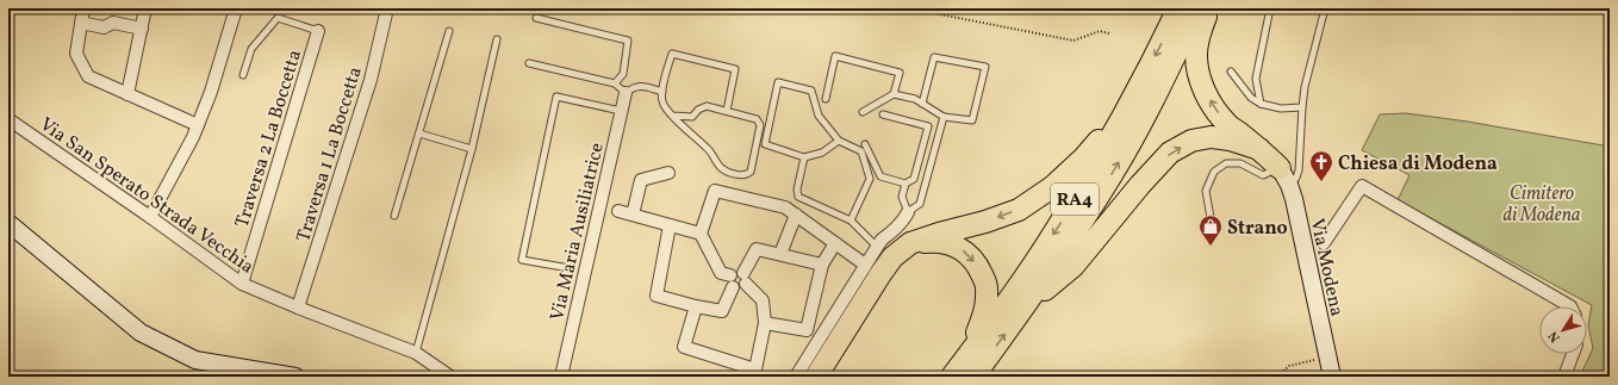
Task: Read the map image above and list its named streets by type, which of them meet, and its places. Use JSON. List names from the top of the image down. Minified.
{"streets":{"highway":["RA4"],"street":["Traversa 2 La Boccetta","Traversa 1 La Boccetta","Via San Sperato Strada Vecchia","Via Maria Ausiliatrice","Via Modena"]},"crossings":[["Traversa 2 La Boccetta","Via San Sperato Strada Vecchia"],["Traversa 1 La Boccetta","Via San Sperato Strada Vecchia"]],"parks":["Cimitero di Modena"],"places":{"church":["Chiesa di Modena"],"shop":["Strano"]},"north":"bottom left"}
